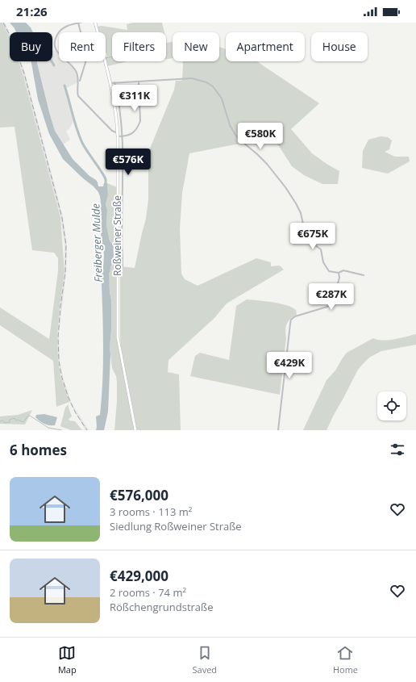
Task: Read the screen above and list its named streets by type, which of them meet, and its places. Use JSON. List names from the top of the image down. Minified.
{"streets":{"main road":["Roßweiner Straße"]},"water":["Freiberger Mulde"],"page":{"status":"21:26","chip":["Buy","Rent","Filters","New","Apartment","House"],"price":["€311K","€580K","€576K","€675K","€287K","€429K"],"heading":"6 homes","list":[{"name":"€576,000","note":"3 rooms · 113 m² · Siedlung Roßweiner Straße"},{"name":"€429,000","note":"2 rooms · 74 m² · Rößchengrundstraße"}],"tabs":["Map","Saved","Home"]}}
